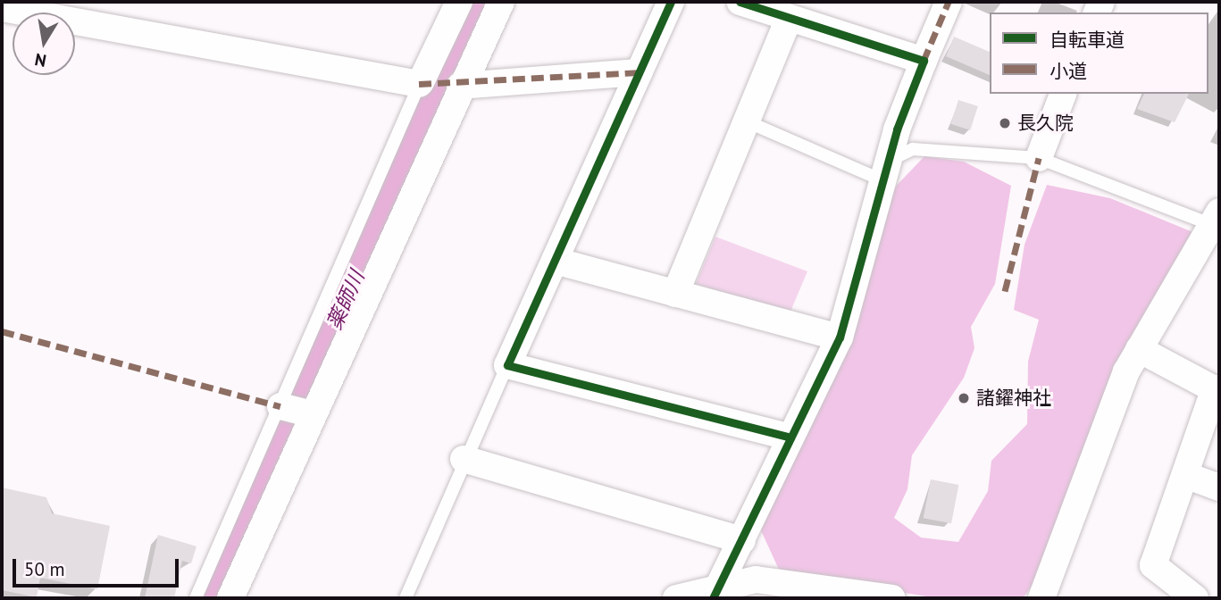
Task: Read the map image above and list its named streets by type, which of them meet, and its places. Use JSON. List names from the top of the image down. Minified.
{"water":["薬師川"],"places":["長久院","諸鑃神社"],"legend":["自転車道","小道"],"scale_bar":"50 m","north":"bottom"}
